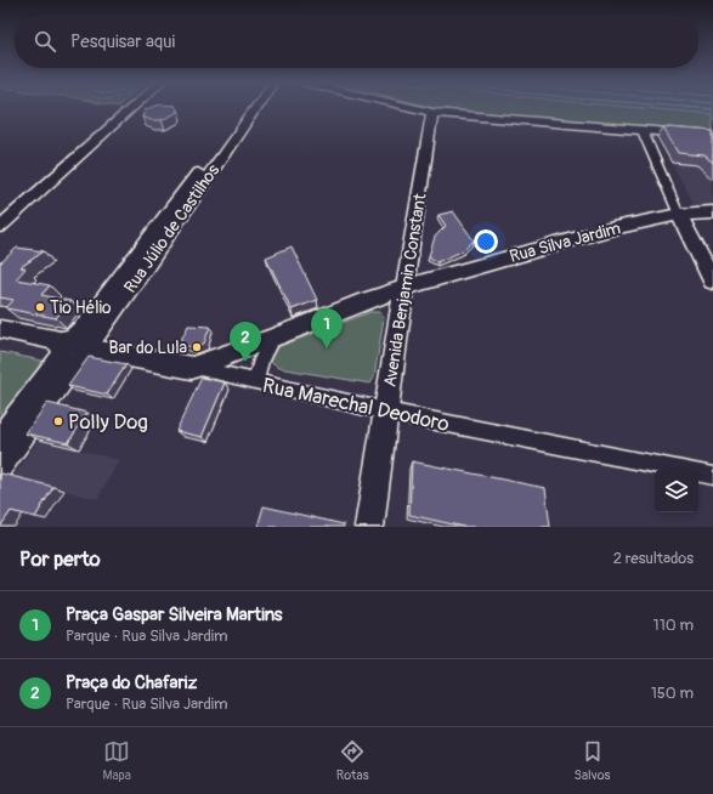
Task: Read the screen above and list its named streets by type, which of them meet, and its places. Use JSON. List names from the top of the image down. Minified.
{"streets":{"main road":["Rua Silva Jardim","Avenida Benjamin Constant","Rua Marechal Deodoro"],"street":["Rua Júlio de Castilhos"]},"crossings":[["Rua Júlio de Castilhos","Rua Marechal Deodoro"],["Rua Silva Jardim","Avenida Benjamin Constant"],["Rua Silva Jardim","Rua Marechal Deodoro"],["Avenida Benjamin Constant","Rua Marechal Deodoro"]],"places":["Tio Hélio","Bar do Lula","Polly Dog"],"page":{"search":"Pesquisar aqui","pins":["1","2"],"heading":["Por perto","2 resultados"],"list":[{"mark":"1","name":"Praça Gaspar Silveira Martins","note":"Parque · Rua Silva Jardim","value":"110 m"},{"mark":"2","name":"Praça do Chafariz","note":"Parque · Rua Silva Jardim","value":"150 m"}],"nav":["Mapa","Rotas","Salvos"]}}
